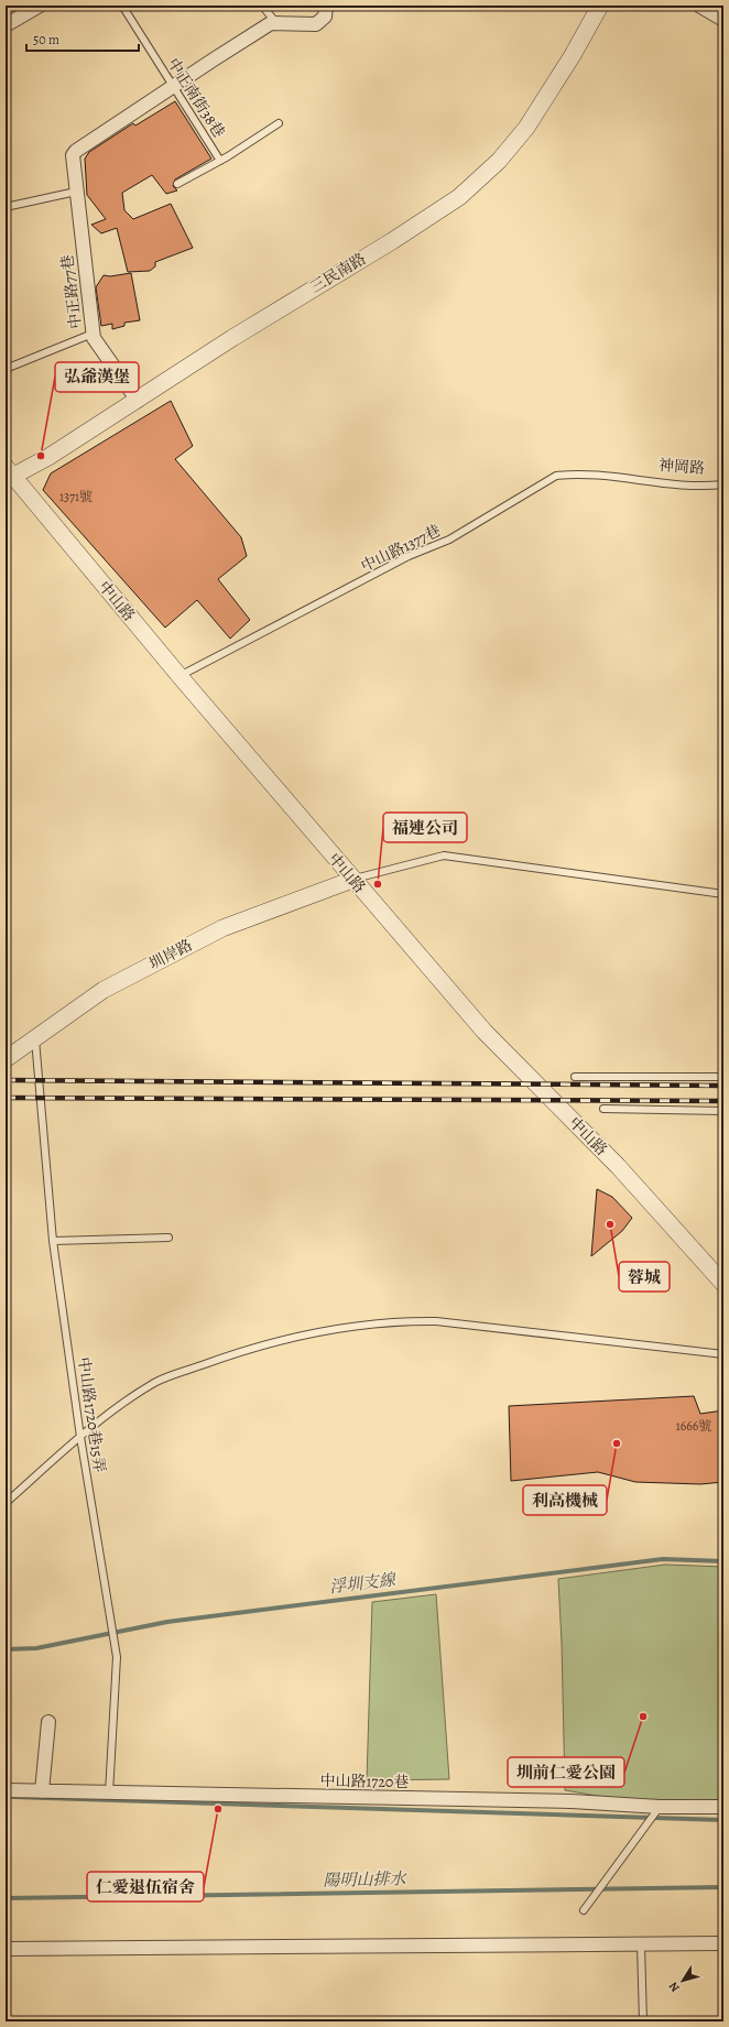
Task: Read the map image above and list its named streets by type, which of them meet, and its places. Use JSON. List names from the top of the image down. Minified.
{"streets":{"street":["三民南路","中正路77巷","中山路","圳岸路","中山路1720巷"],"lane":["中正南街38巷","神岡路","中山路1377巷","中山路1720巷15弄"]},"crossings":[["中正南街38巷","中正路77巷"],["三民南路","中正路77巷"],["三民南路","中山路"],["神岡路","中山路1377巷"],["中山路1377巷","中山路"],["中山路","圳岸路"],["圳岸路","中山路1720巷15弄"],["中山路1720巷15弄","中山路1720巷"]],"water":["浮圳支線","陽明山排水"],"places":["弘爺漢堡","福連公司","蓉城","利高機械","圳前仁愛公園","仁愛退伍宿舍"],"house_numbers":["1371號","1666號"],"scale_bar":"50 m","north":"bottom left"}
